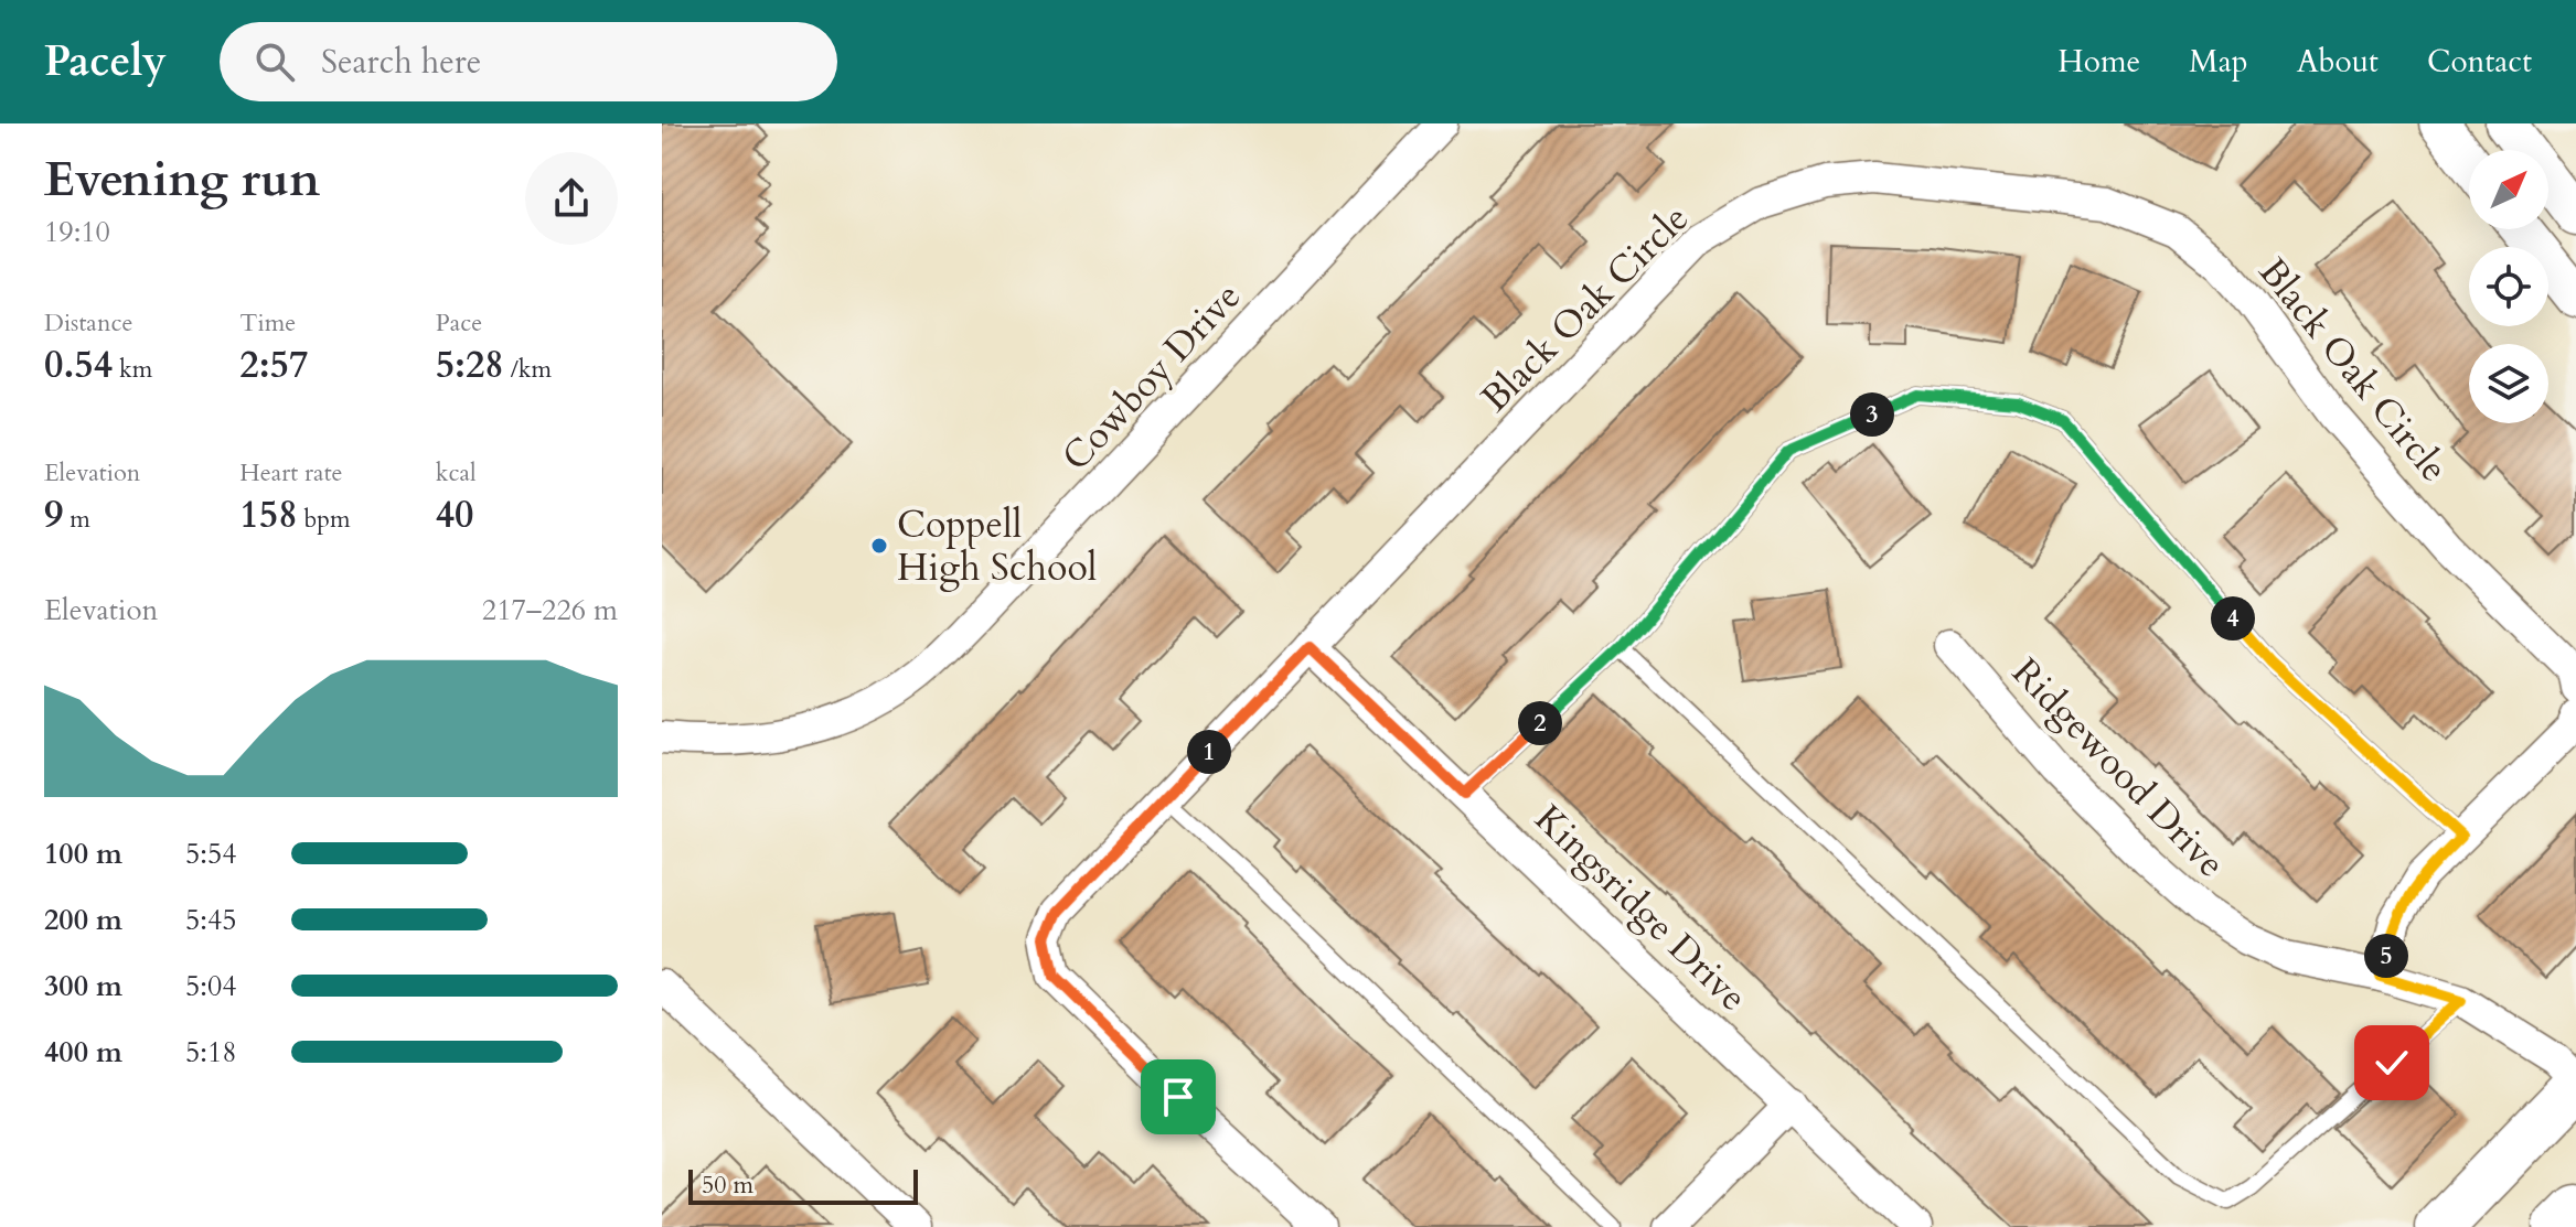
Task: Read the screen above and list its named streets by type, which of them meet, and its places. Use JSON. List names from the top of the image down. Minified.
{"streets":{"street":["Black Oak Circle","Cowboy Drive","Ridgewood Drive","Kingsridge Drive"]},"crossings":[["Black Oak Circle","Kingsridge Drive"]],"places":["Coppell High School"],"scale_bar":"50 m","north":"top right","page":{"header":"Pacely","search":"Search here","nav":["Home","Map","About","Contact"],"heading":["Evening run","19:10"],"stats":[["Distance","0.54 km"],["Time","2:57"],["Pace","5:28 /km"],["Elevation","9 m"],["Heart rate","158 bpm"],["kcal","40"]],"pins":["3","4","2","1","5"],"chart":["Elevation","217–226 m"],"list":[{"name":"100 m","note":"5:54"},{"name":"200 m","note":"5:45"},{"name":"300 m","note":"5:04"},{"name":"400 m","note":"5:18"}],"scale":"50 m"}}
